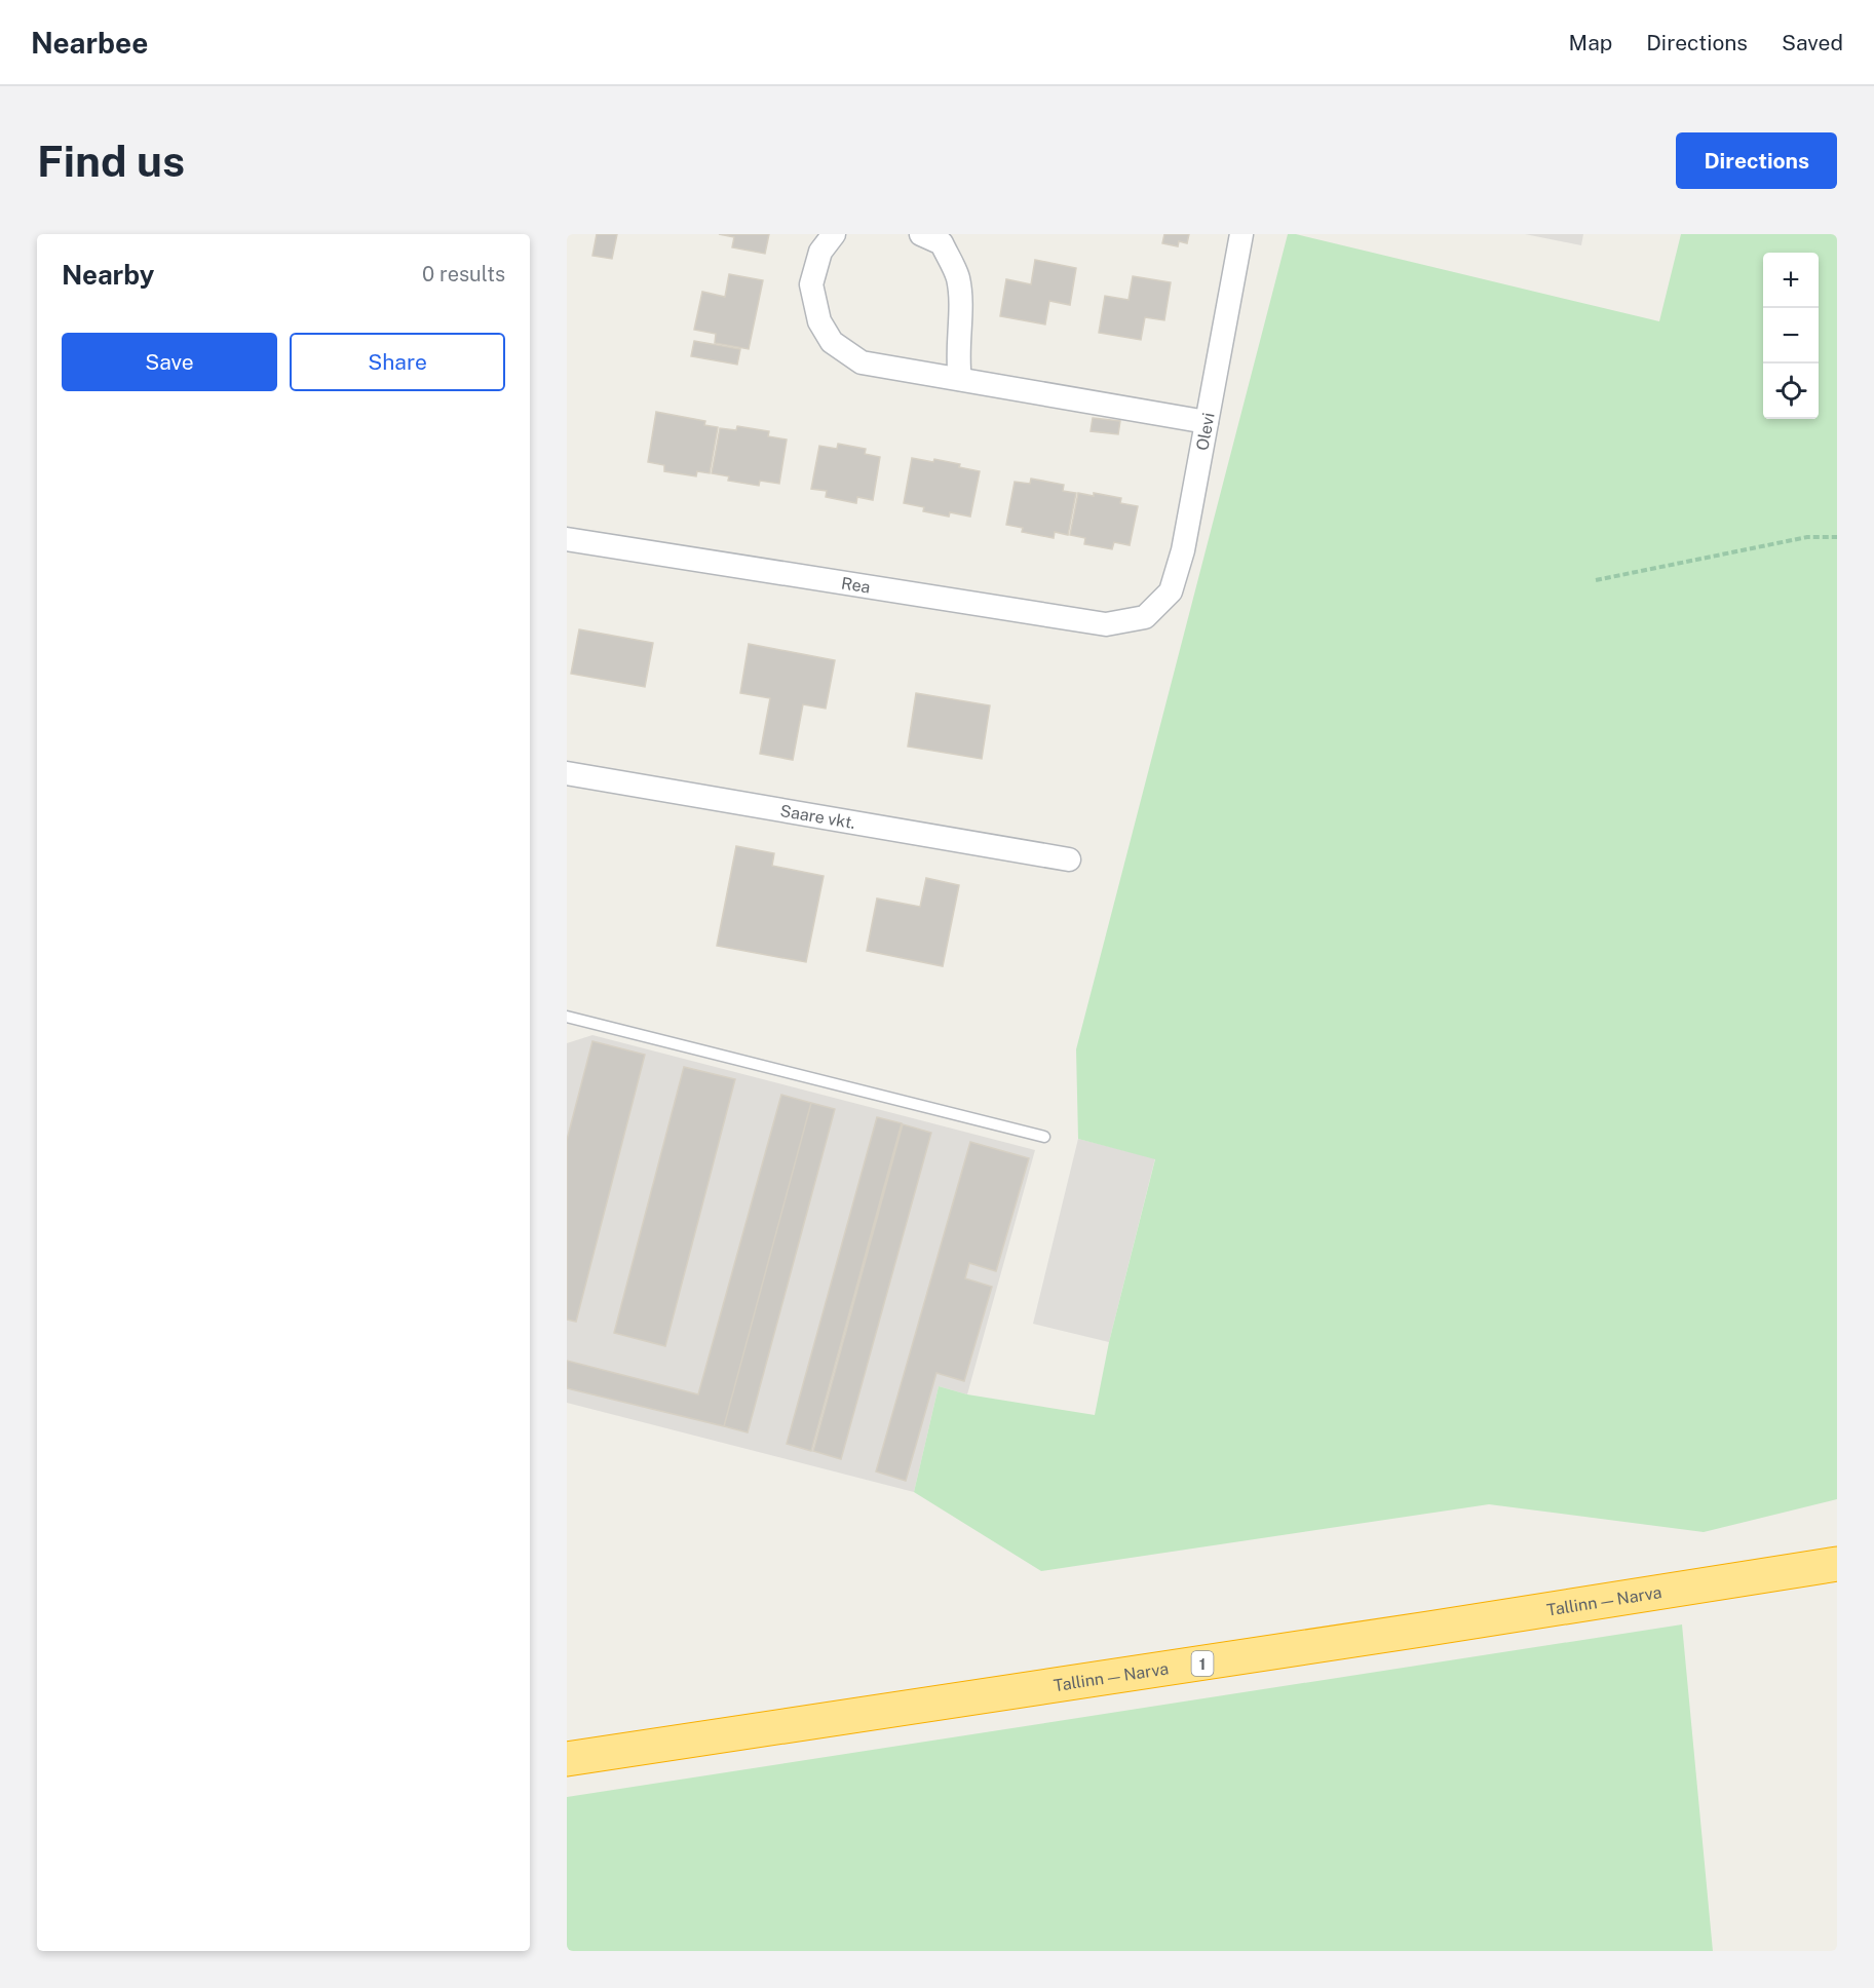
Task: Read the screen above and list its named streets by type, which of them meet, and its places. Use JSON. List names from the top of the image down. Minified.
{"streets":{"highway":["Tallinn — Narva","1"],"street":["Olevi","Rea","Saare vkt."]},"crossings":[["Olevi","Rea"]],"page":{"header":"Nearbee","nav":["Map","Directions","Saved"],"buttons":["Directions",["Save","Share"]],"title":"Find us","heading":["Nearby","0 results"],"map_buttons":["+","−"]}}
